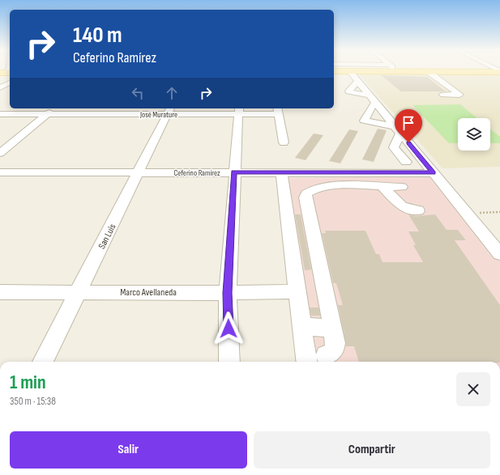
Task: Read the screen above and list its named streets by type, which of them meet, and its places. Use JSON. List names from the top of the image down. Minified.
{"streets":{"street":["José Murature","Ceferino Ramírez","San Luis","Marco Avellaneda"]},"crossings":[["José Murature","San Luis"],["Ceferino Ramírez","San Luis"],["San Luis","Marco Avellaneda"]],"page":{"turn":["140 m","Ceferino Ramírez"],"heading":["1 min","350 m · 15:38"],"buttons":["Salir","Compartir"]}}
